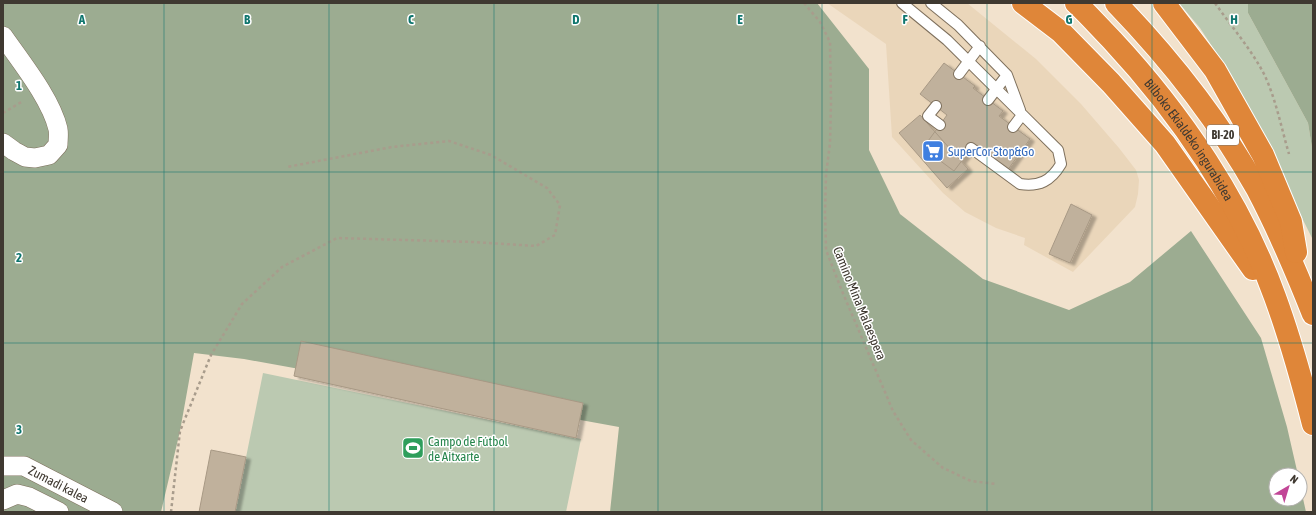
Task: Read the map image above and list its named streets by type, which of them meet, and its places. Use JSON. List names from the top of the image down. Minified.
{"streets":{"highway":["BI-20","Bilboko Ekialdeko ingurabidea"],"street":["Zumadi kalea"],"path":["Camino Mina Malaespera"]},"crossings":[["BI-20","Bilboko Ekialdeko ingurabidea"]],"places":{"supermarket":["SuperCor Stop&Go"],"sports":["Campo de Fútbol de Aitxarte"]},"north":"top right","grid":{"columns":["A","B","C","D","E","F","G","H"],"rows":["1","2","3"]}}
